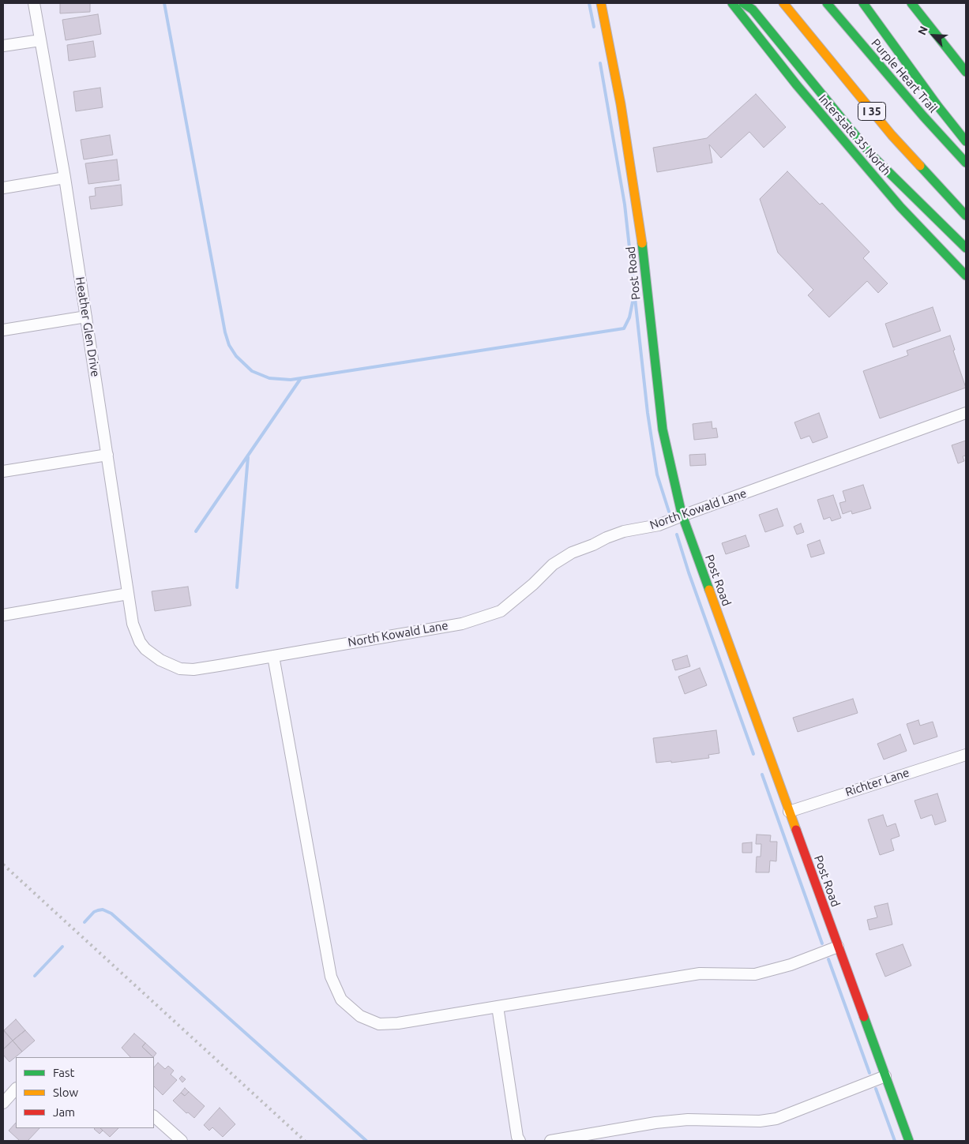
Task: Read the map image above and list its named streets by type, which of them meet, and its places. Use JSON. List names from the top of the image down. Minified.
{"streets":{"main road":["Purple Heart Trail","I 35","Interstate 35 North","Post Road"],"street":["Heather Glen Drive","North Kowald Lane","Richter Lane"]},"crossings":[["Post Road","North Kowald Lane"],["Post Road","Richter Lane"],["Heather Glen Drive","North Kowald Lane"]],"legend":["Fast","Slow","Jam"],"north":"top left"}
